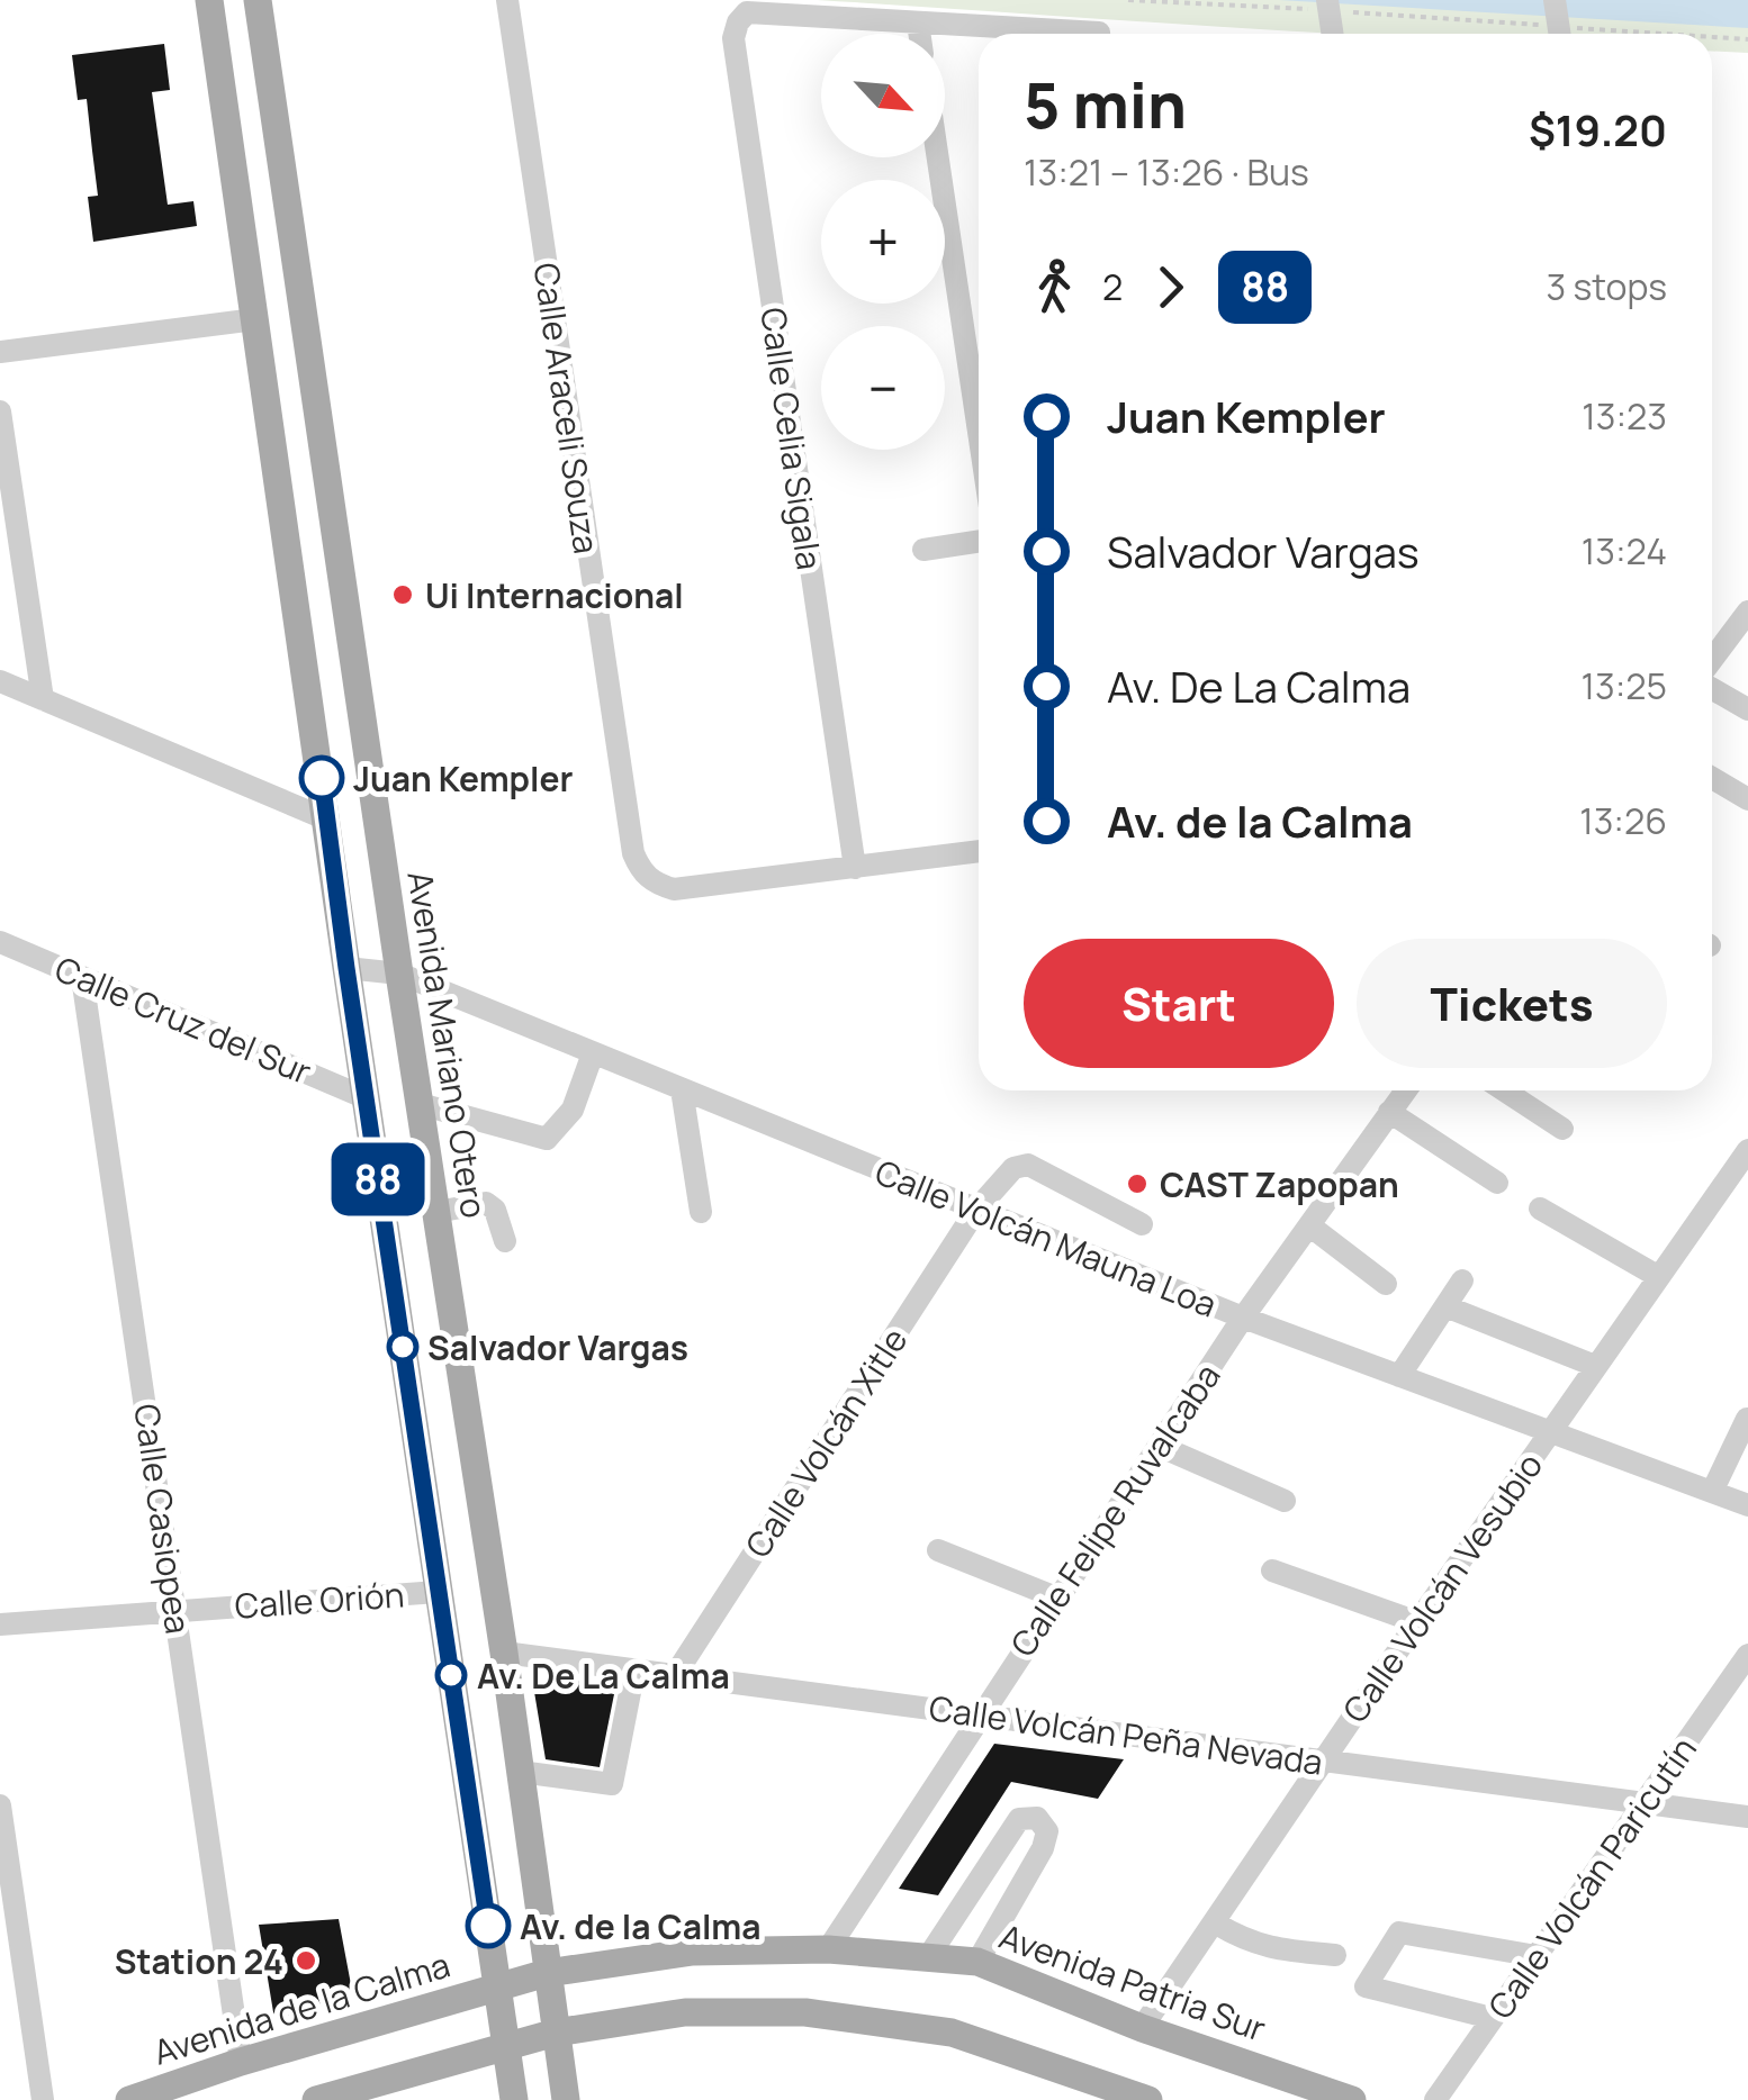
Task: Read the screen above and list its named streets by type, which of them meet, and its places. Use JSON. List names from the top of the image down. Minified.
{"streets":{"main road":["Avenida Mariano Otero","Avenida Patria Sur","Avenida de la Calma"],"street":["Calle Araceli Souza","Calle Celia Sigala","Calle Cruz del Sur","Calle Volcán Mauna Loa","Calle Volcán Xitle","Calle Felipe Ruvalcaba","Calle Casiopea","Calle Volcán Vesubio","Calle Orión","Calle Volcán Peña Nevada","Calle Volcán Paricutín"]},"crossings":[["Calle Araceli Souza","Calle Celia Sigala"],["Calle Cruz del Sur","Calle Casiopea"],["Avenida Mariano Otero","Calle Volcán Mauna Loa"],["Avenida Mariano Otero","Calle Volcán Peña Nevada"],["Avenida Mariano Otero","Avenida Patria Sur"],["Avenida Mariano Otero","Avenida de la Calma"],["Calle Volcán Mauna Loa","Calle Volcán Xitle"],["Calle Volcán Mauna Loa","Calle Felipe Ruvalcaba"],["Calle Volcán Mauna Loa","Calle Volcán Vesubio"],["Calle Volcán Xitle","Calle Volcán Peña Nevada"],["Calle Felipe Ruvalcaba","Calle Volcán Peña Nevada"],["Calle Felipe Ruvalcaba","Avenida Patria Sur"],["Calle Casiopea","Calle Orión"],["Calle Casiopea","Avenida de la Calma"],["Calle Volcán Vesubio","Calle Volcán Peña Nevada"],["Calle Volcán Vesubio","Avenida Patria Sur"],["Calle Volcán Peña Nevada","Calle Volcán Paricutín"],["Avenida Patria Sur","Avenida de la Calma"]],"places":["Ui Internacional","Juan Kempler","CAST Zapopan","Salvador Vargas","Av. De La Calma","Av. de la Calma","Station 24"],"lines":["bus line 88"],"north":"bottom right","page":{"on_map":"88","map_buttons":["+","−"],"heading":["5 min","13:21 – 13:26 · Bus","$19.20"],"legs":["2","88","3 stops"],"list":[{"name":"Juan Kempler","value":"13:23"},{"name":"Salvador Vargas","value":"13:24"},{"name":"Av. De La Calma","value":"13:25"},{"name":"Av. de la Calma","value":"13:26"}],"buttons":["Start","Tickets"]}}
